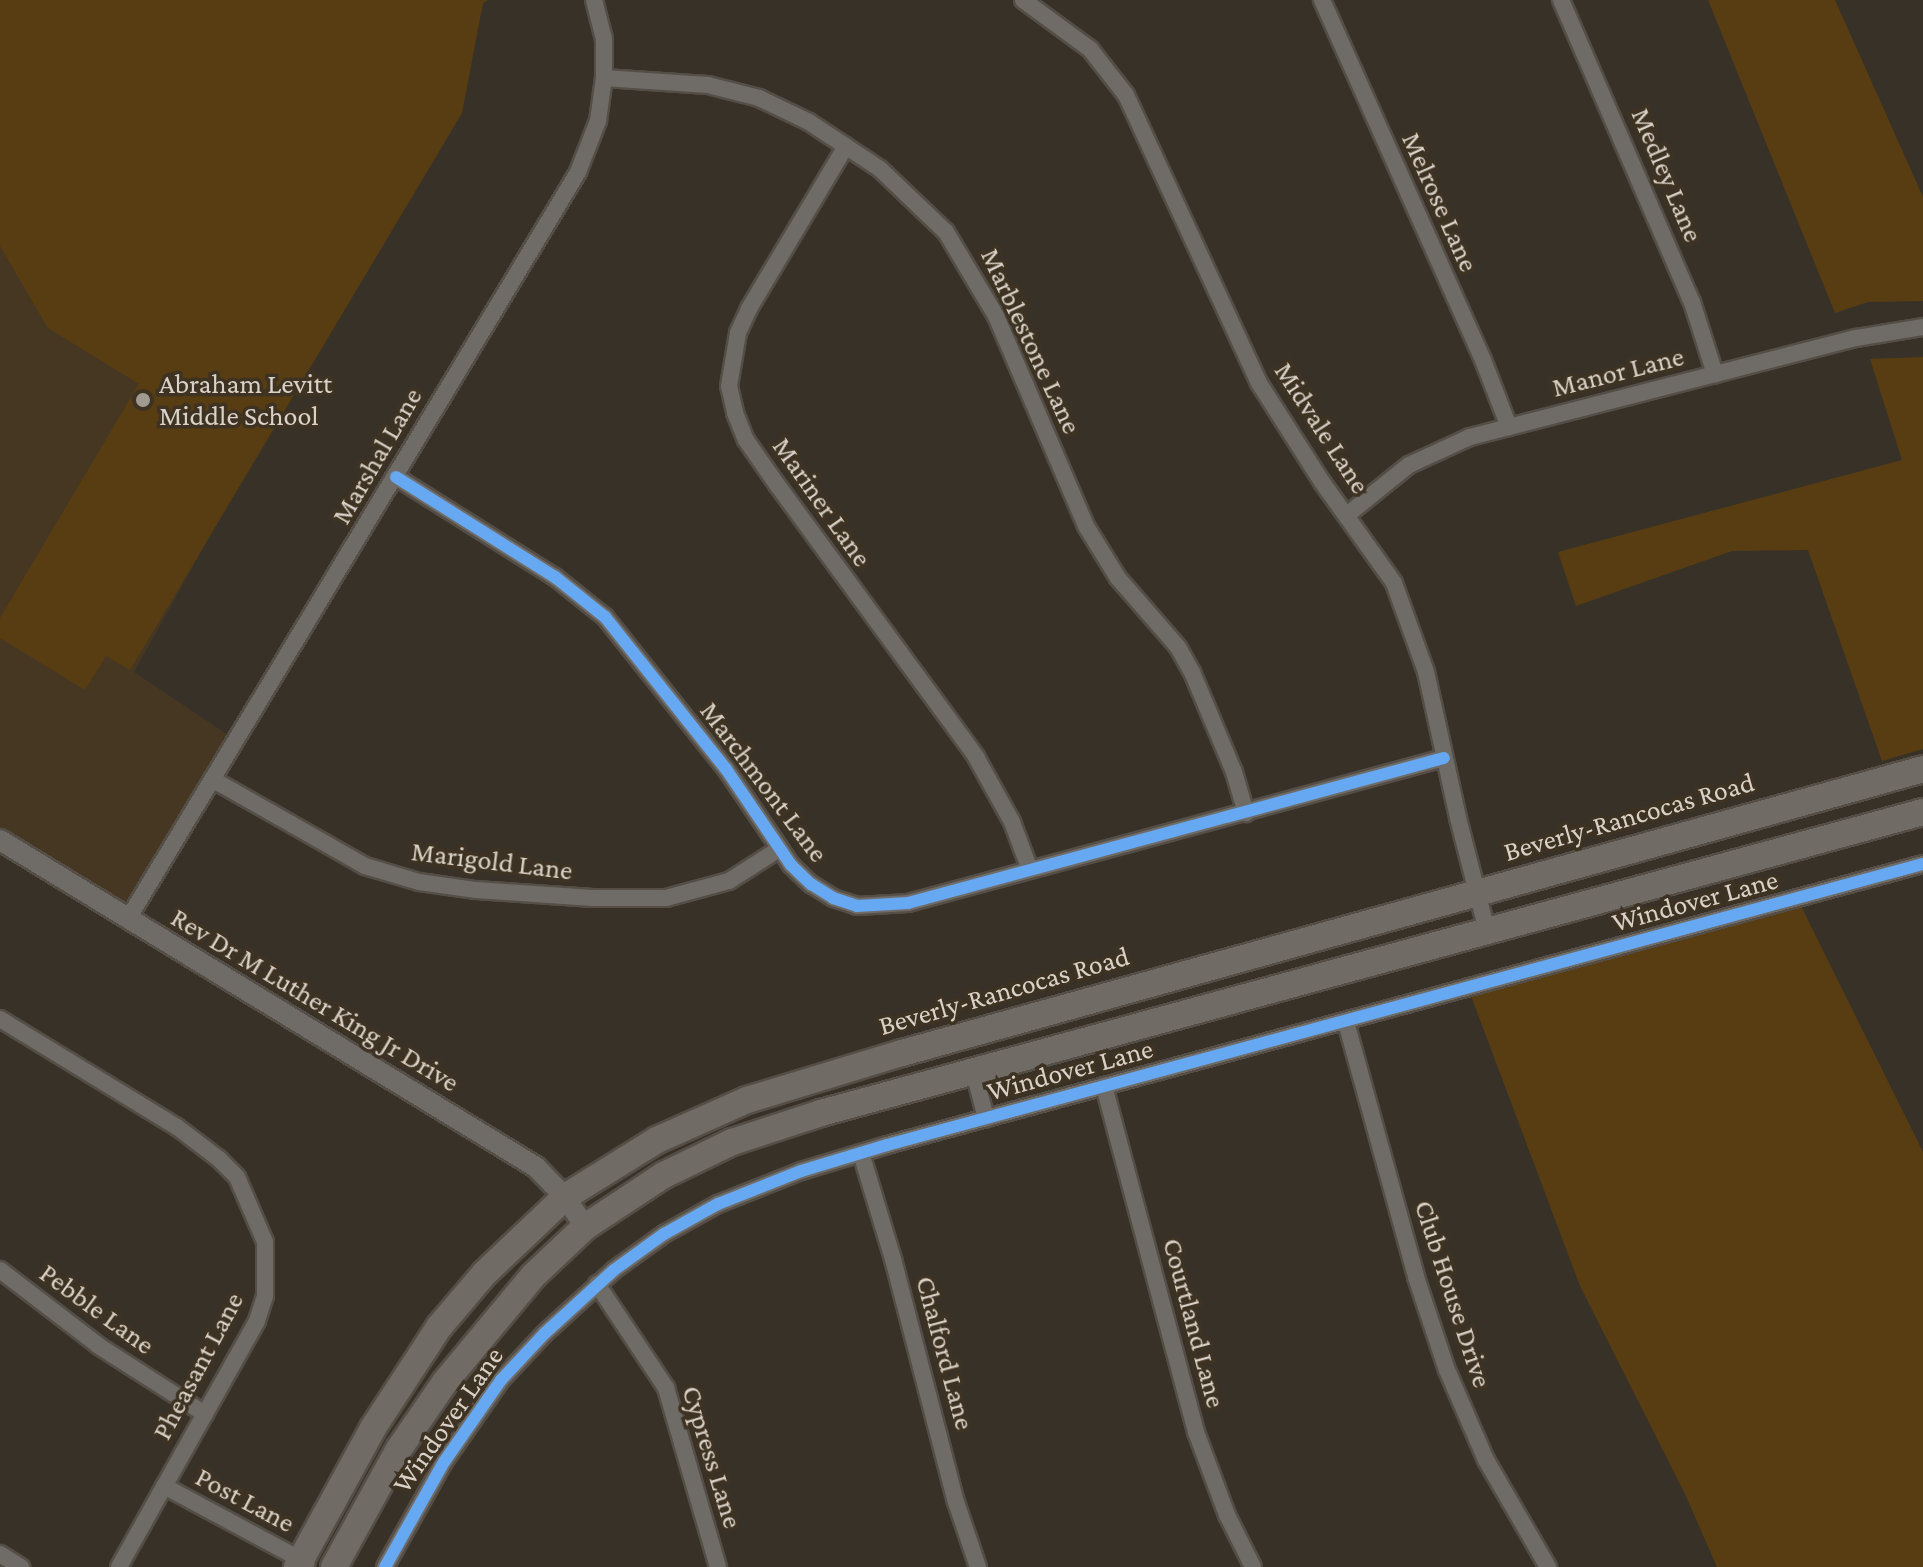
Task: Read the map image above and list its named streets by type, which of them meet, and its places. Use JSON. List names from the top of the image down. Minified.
{"streets":{"main road":["Beverly-Rancocas Road"],"street":["Medley Lane","Melrose Lane","Marblestone Lane","Manor Lane","Midvale Lane","Marshal Lane","Mariner Lane","Marchmont Lane","Marigold Lane","Windover Lane","Rev Dr M Luther King Jr Drive","Club House Drive","Pebble Lane","Courtland Lane","Chalford Lane","Pheasant Lane","Cypress Lane","Post Lane"]},"crossings":[["Medley Lane","Manor Lane"],["Melrose Lane","Manor Lane"],["Marblestone Lane","Marshal Lane"],["Marblestone Lane","Mariner Lane"],["Marblestone Lane","Marchmont Lane"],["Manor Lane","Midvale Lane"],["Midvale Lane","Marchmont Lane"],["Midvale Lane","Beverly-Rancocas Road"],["Marshal Lane","Marchmont Lane"],["Marshal Lane","Marigold Lane"],["Marshal Lane","Rev Dr M Luther King Jr Drive"],["Mariner Lane","Marchmont Lane"],["Marchmont Lane","Marigold Lane"],["Beverly-Rancocas Road","Rev Dr M Luther King Jr Drive"],["Beverly-Rancocas Road","Post Lane"],["Windover Lane","Club House Drive"],["Windover Lane","Courtland Lane"],["Windover Lane","Chalford Lane"],["Windover Lane","Cypress Lane"],["Pebble Lane","Pheasant Lane"],["Pheasant Lane","Post Lane"]],"places":["Abraham Levitt Middle School"]}
